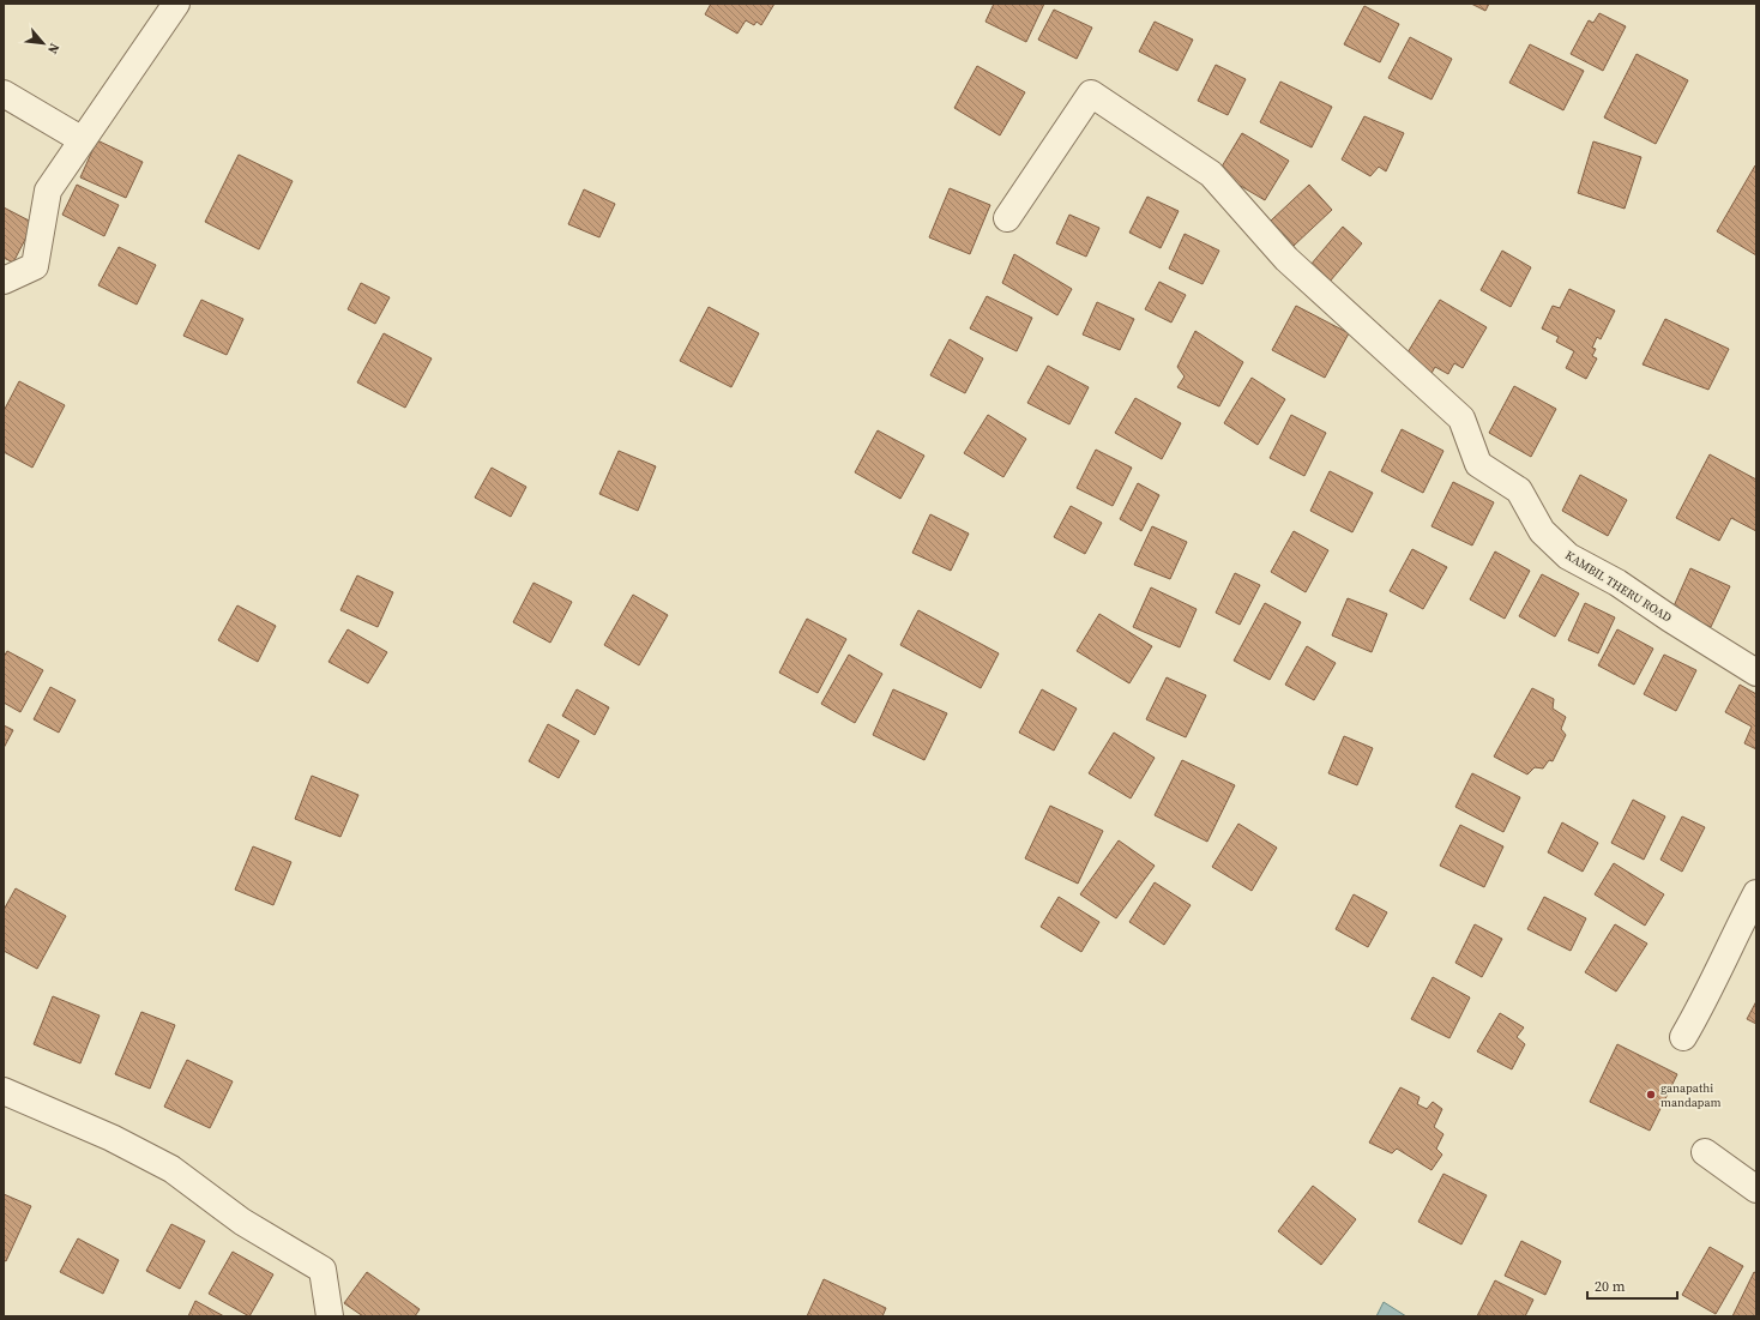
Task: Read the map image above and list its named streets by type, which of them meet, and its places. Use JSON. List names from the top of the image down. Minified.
{"streets":{"street":["KAMBIL THERU ROAD"]},"places":["ganapathi mandapam"],"scale_bar":"20 m","north":"bottom right"}
